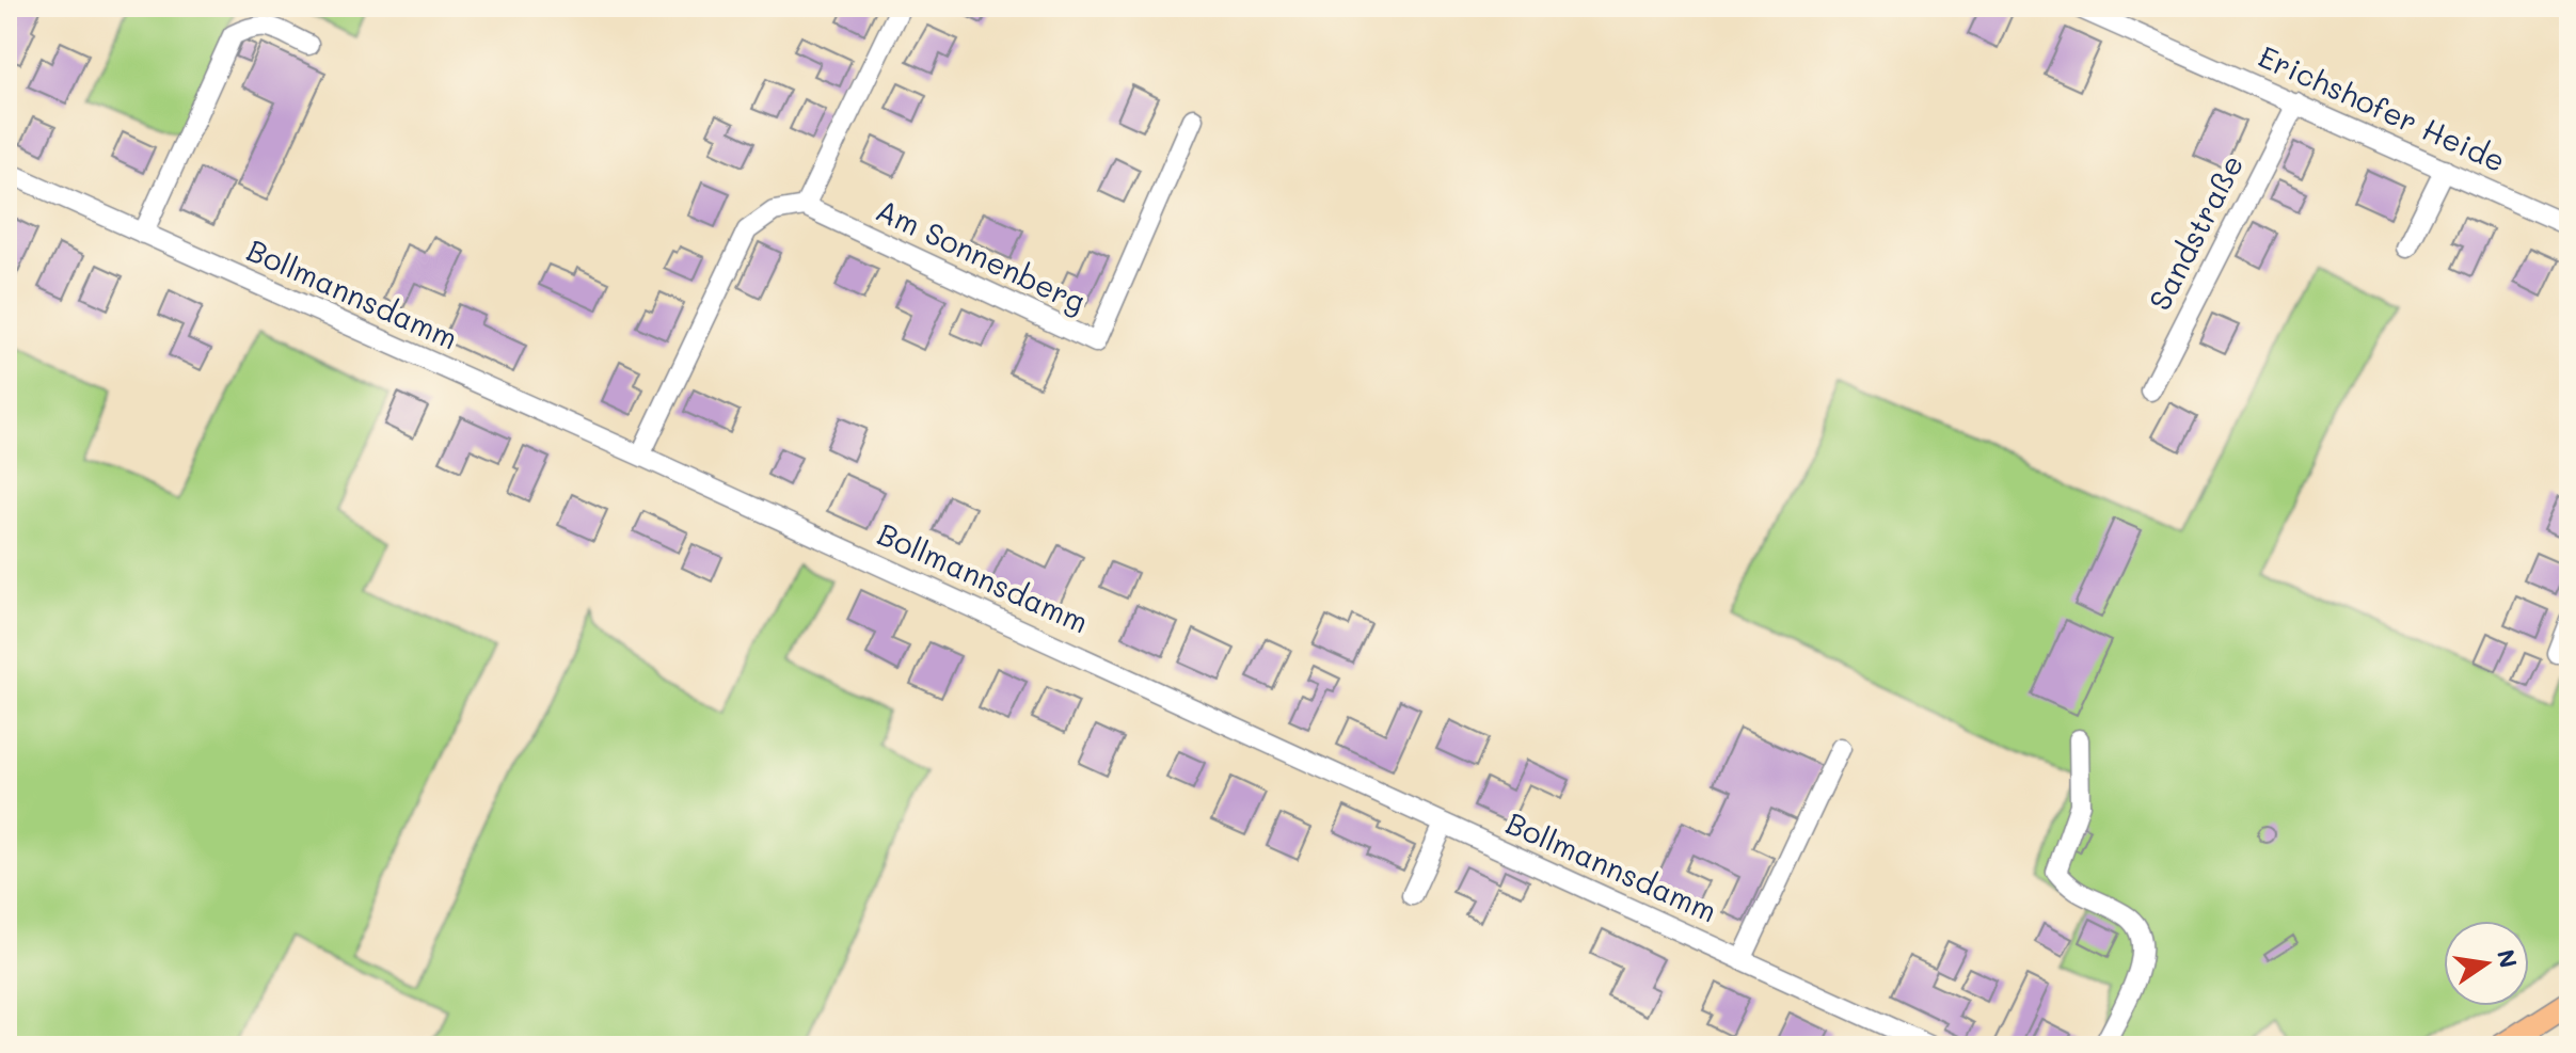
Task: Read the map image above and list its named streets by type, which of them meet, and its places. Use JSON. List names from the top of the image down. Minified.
{"streets":{"street":["Erichshofer Heide","Sandstraße","Am Sonnenberg","Bollmannsdamm"]},"crossings":[["Erichshofer Heide","Sandstraße"]],"north":"right"}
